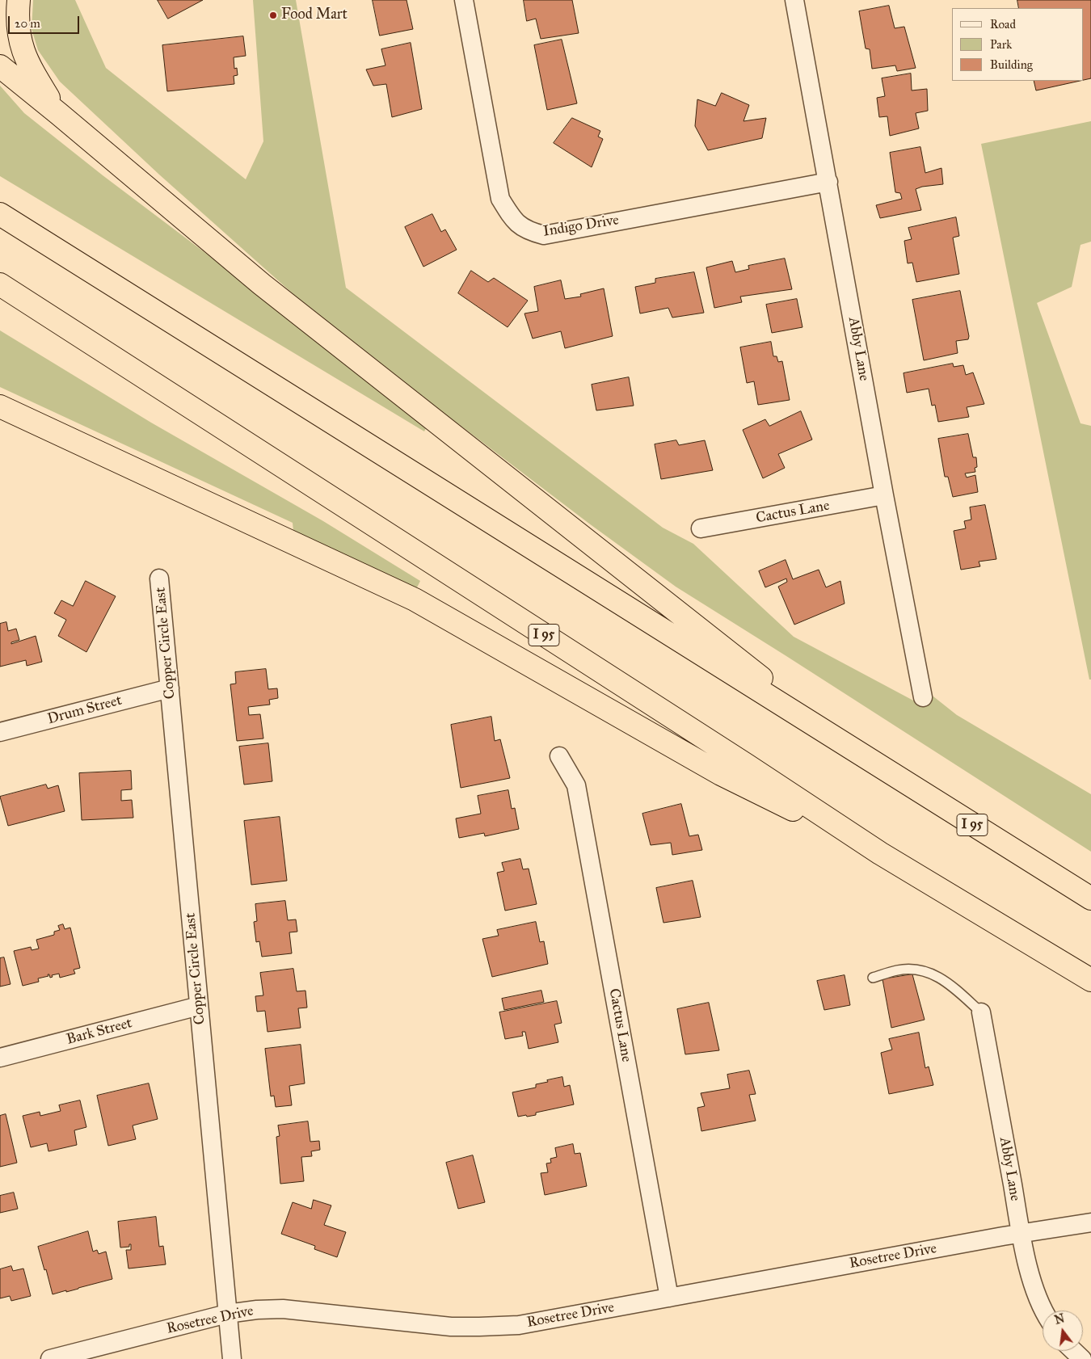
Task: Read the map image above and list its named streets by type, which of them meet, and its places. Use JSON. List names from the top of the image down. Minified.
{"streets":{"highway":["I 95"],"street":["Indigo Drive","Abby Lane","Cactus Lane","Copper Circle East","Drum Street","Bark Street","Rosetree Drive"]},"crossings":[["Indigo Drive","Abby Lane"],["Abby Lane","Cactus Lane"],["Abby Lane","Rosetree Drive"],["Cactus Lane","Rosetree Drive"],["Copper Circle East","Drum Street"],["Copper Circle East","Bark Street"],["Copper Circle East","Rosetree Drive"]],"places":["Food Mart"],"legend":["Road","Park","Building"],"scale_bar":"20 m","north":"top"}
